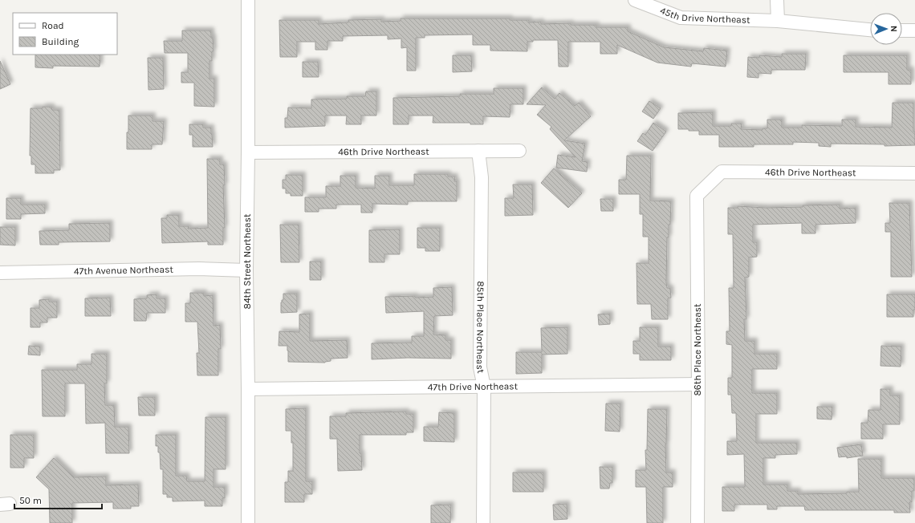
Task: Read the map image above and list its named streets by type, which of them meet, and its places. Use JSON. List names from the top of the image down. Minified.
{"streets":{"street":["45th Drive Northeast","46th Drive Northeast","84th Street Northeast","47th Avenue Northeast","85th Place Northeast","86th Place Northeast","47th Drive Northeast"]},"crossings":[["46th Drive Northeast","84th Street Northeast"],["46th Drive Northeast","85th Place Northeast"],["46th Drive Northeast","86th Place Northeast"],["84th Street Northeast","47th Avenue Northeast"],["84th Street Northeast","47th Drive Northeast"],["85th Place Northeast","47th Drive Northeast"],["86th Place Northeast","47th Drive Northeast"]],"legend":["Road","Building"],"scale_bar":"50 m","north":"right"}
